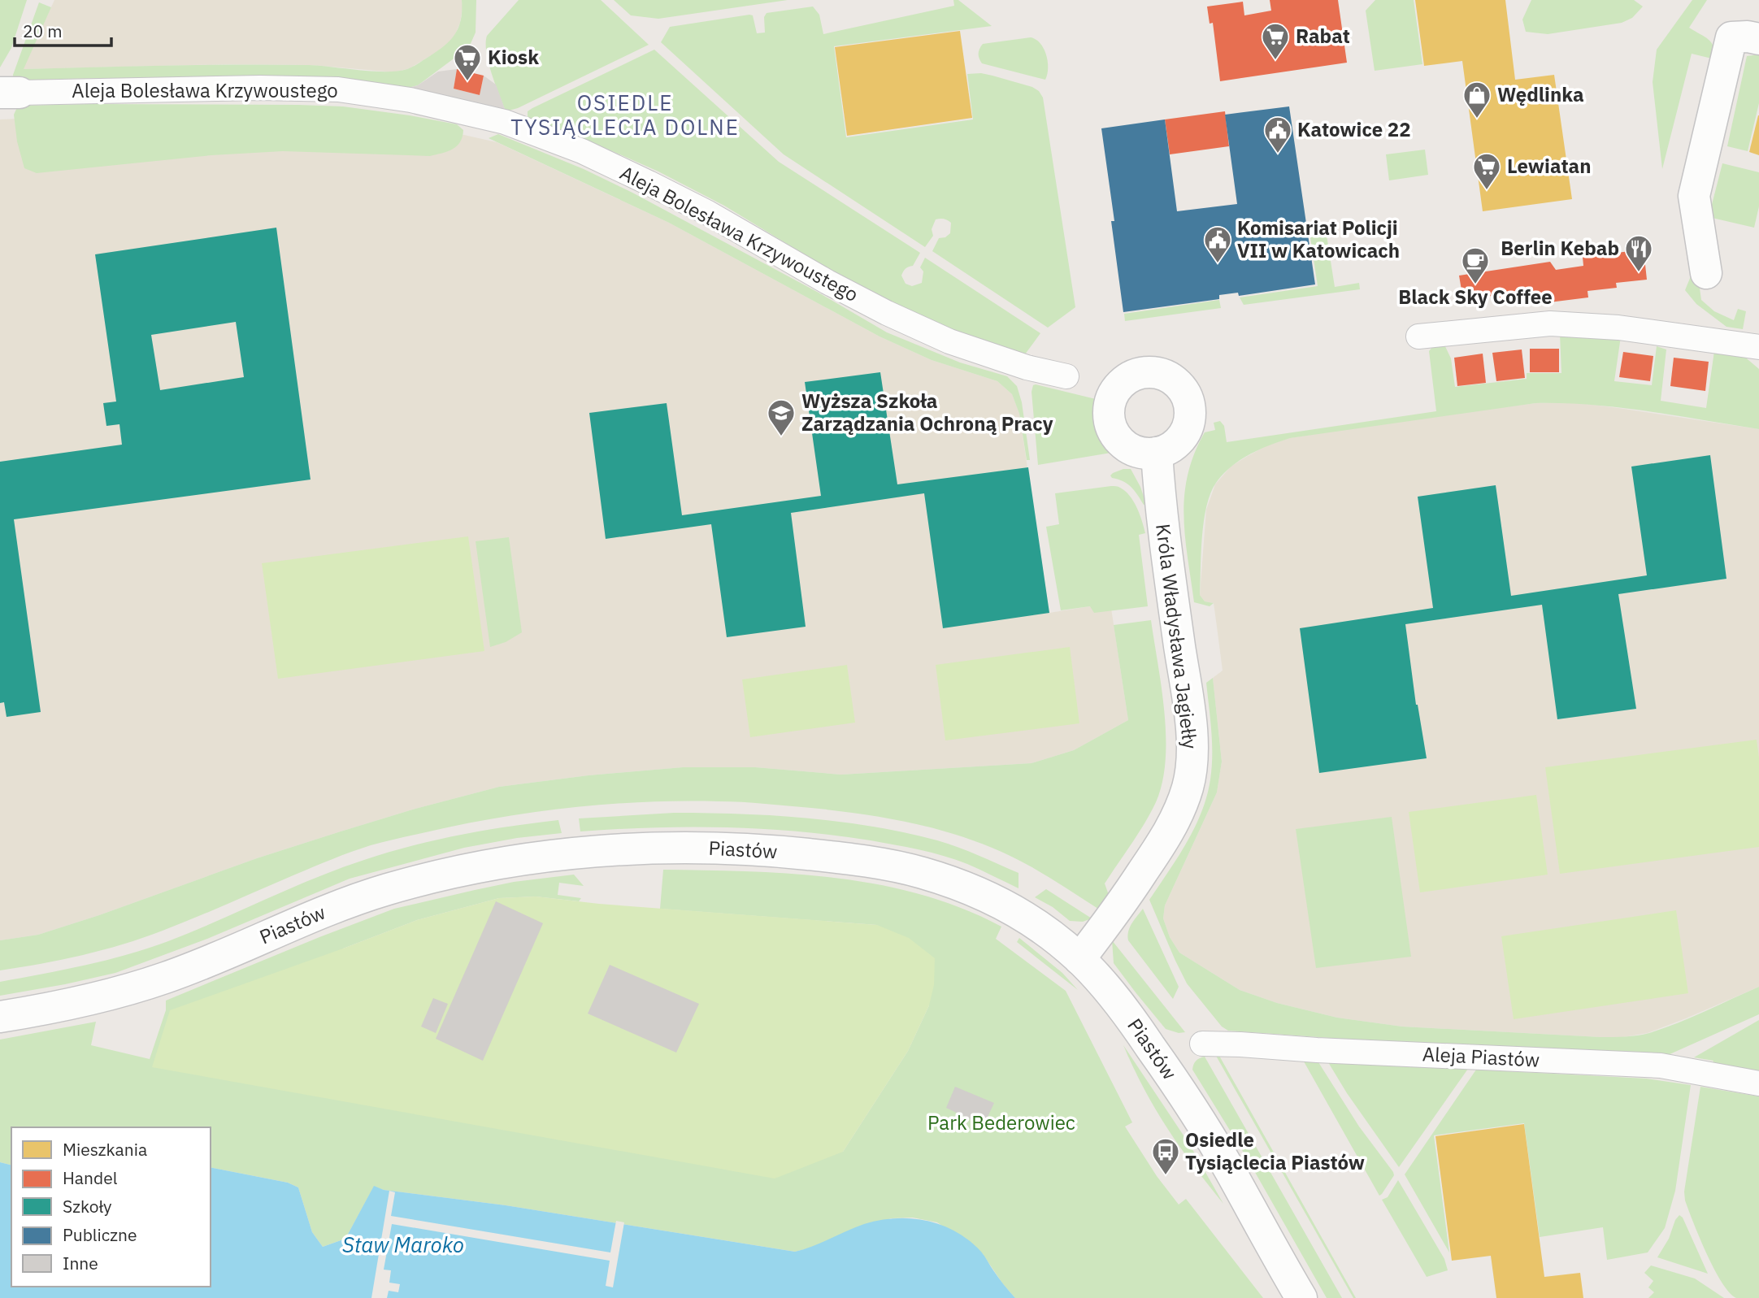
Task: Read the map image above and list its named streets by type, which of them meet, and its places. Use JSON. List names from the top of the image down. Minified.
{"streets":{"street":["Aleja Bolesława Krzywoustego","Króla Władysława Jagiełły","Piastów","Aleja Piastów"]},"crossings":[["Króla Władysława Jagiełły","Piastów"]],"districts":["OSIEDLE TYSIĄCLECIA DOLNE"],"water":["Staw Maroko"],"parks":["Park Bederowiec"],"places":{"supermarket":["Rabat","Kiosk","Lewiatan"],"shop":["Wędlinka"],"public building":["Katowice 22","Komisariat Policji VII w Katowicach"],"restaurant":["Berlin Kebab"],"cafe":["Black Sky Coffee"],"school or university":["Wyższa Szkoła Zarządzania Ochroną Pracy"],"bus stop":["Osiedle Tysiąclecia Piastów"]},"legend":["Mieszkania","Handel","Szkoły","Publiczne","Inne"],"scale_bar":"20 m"}
